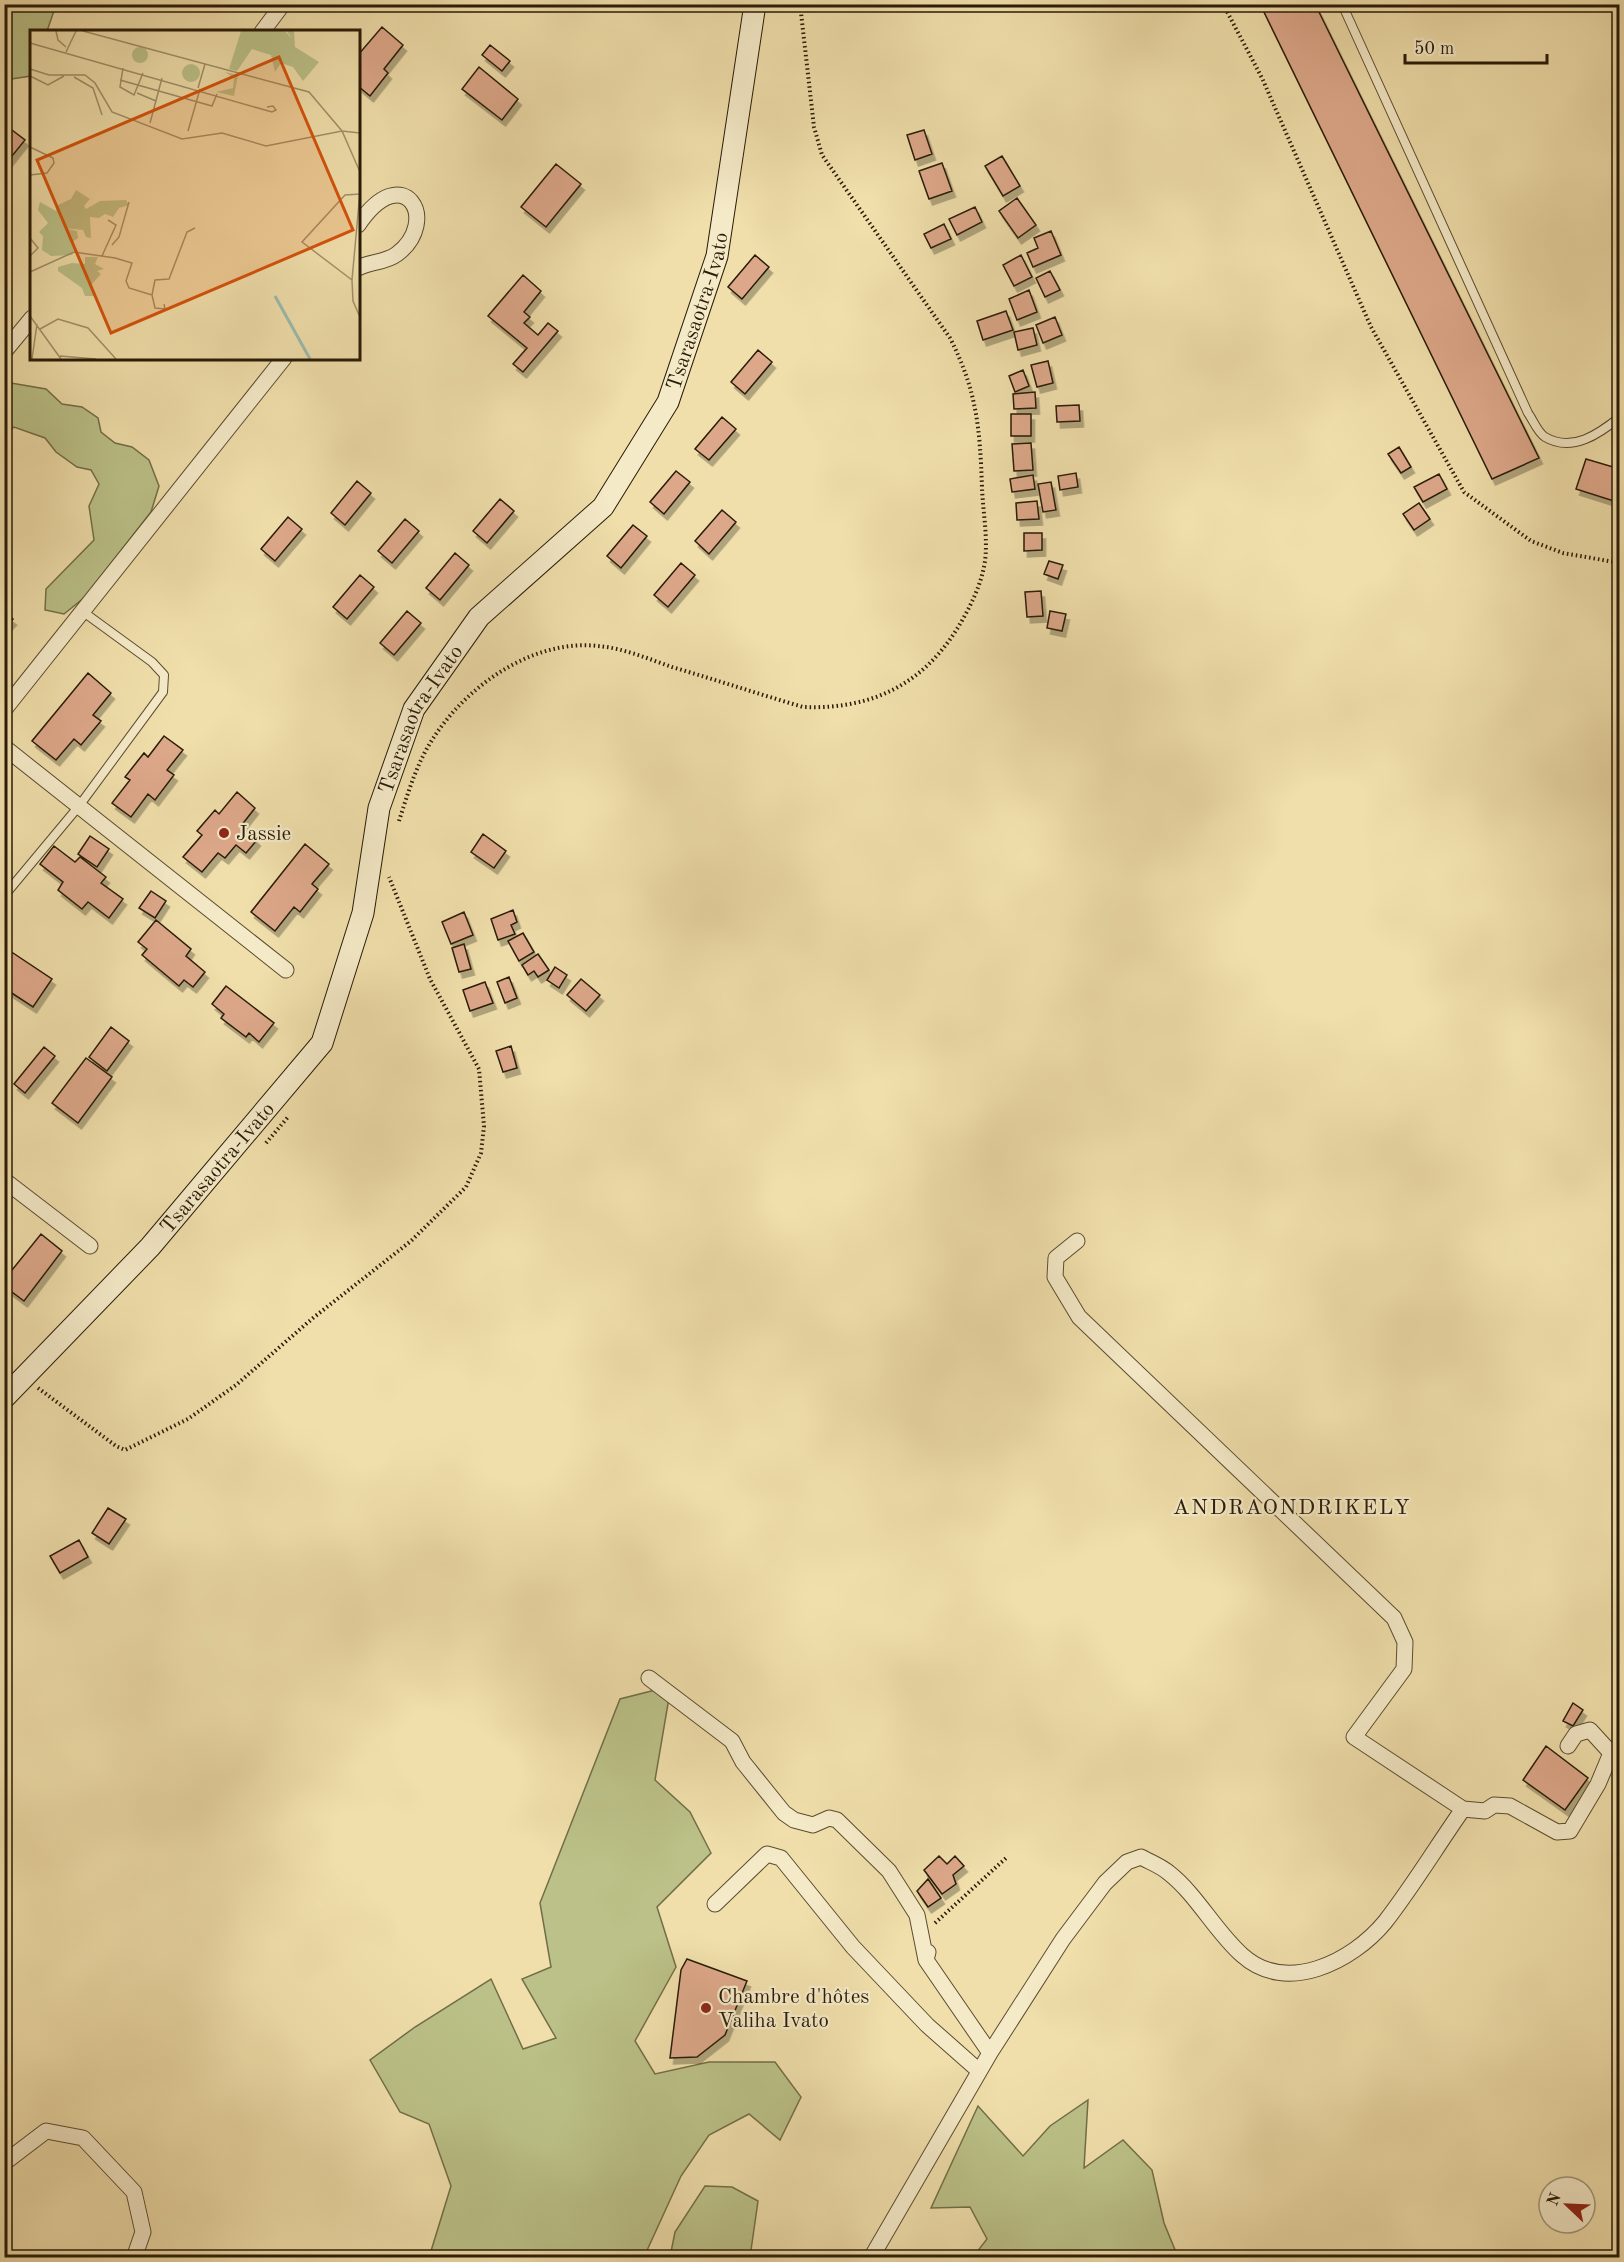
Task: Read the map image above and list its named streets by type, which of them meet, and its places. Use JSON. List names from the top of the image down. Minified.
{"streets":{"main road":["Tsarasaotra-Ivato"]},"districts":["ANDRAONDRIKELY"],"places":["Jassie","Chambre d'hôtes Valiha Ivato"],"scale_bar":"50 m","north":"top left"}
